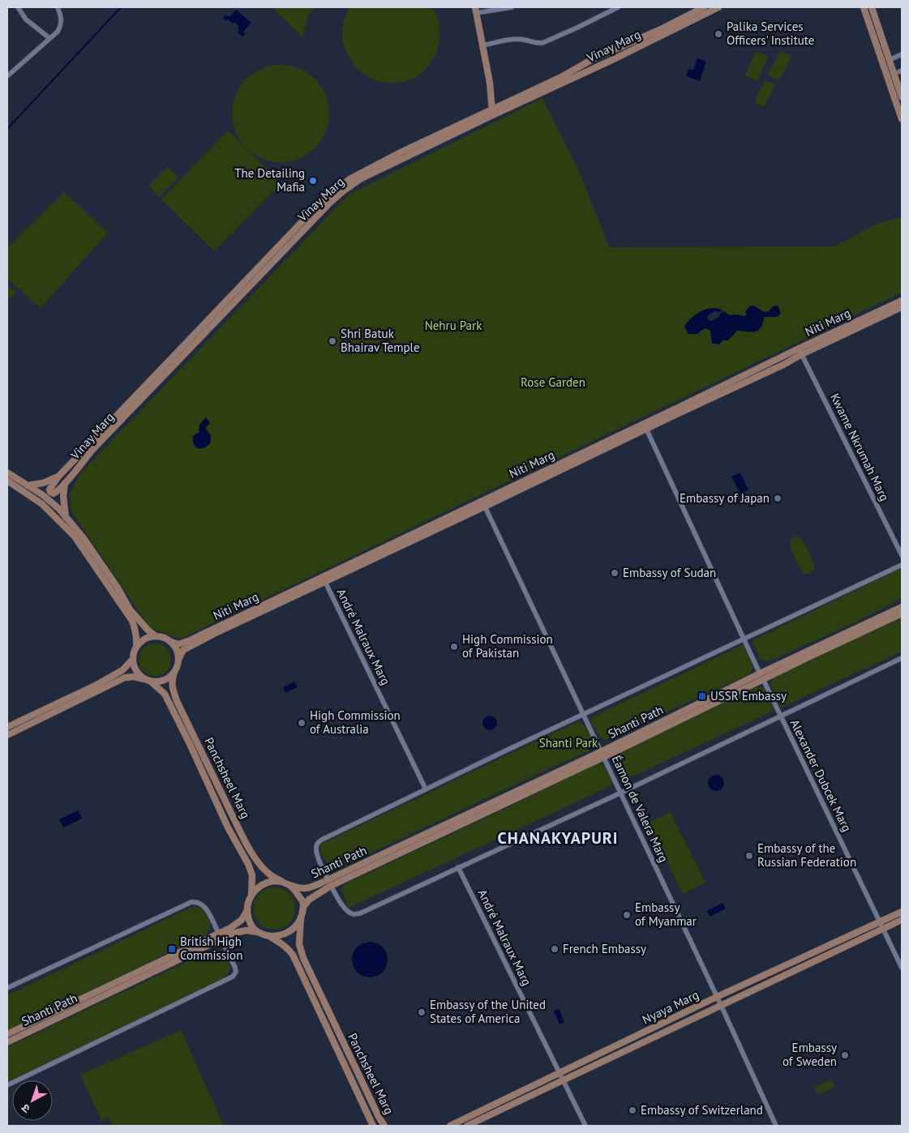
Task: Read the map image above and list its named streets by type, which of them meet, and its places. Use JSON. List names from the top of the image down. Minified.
{"streets":{"main road":["Vinay Marg","Niti Marg","Shanti Path","Panchsheel Marg","Nyaya Marg"],"street":["Kwame Nkrumah Marg","André Malraux Marg","Alexander Dubcek Marg","Éamon de Valera Marg"]},"crossings":[["Niti Marg","Kwame Nkrumah Marg"],["Niti Marg","André Malraux Marg"],["Niti Marg","Alexander Dubcek Marg"],["Niti Marg","Panchsheel Marg"],["Niti Marg","Éamon de Valera Marg"],["André Malraux Marg","Nyaya Marg"],["Shanti Path","Alexander Dubcek Marg"],["Shanti Path","Panchsheel Marg"],["Shanti Path","Éamon de Valera Marg"],["Alexander Dubcek Marg","Nyaya Marg"],["Éamon de Valera Marg","Nyaya Marg"]],"districts":["CHANAKYAPURI"],"parks":["Nehru Park","Rose Garden","Shanti Park"],"places":{"other":["Palika Services Officers' Institute","The Detailing Mafia","Shri Batuk Bhairav Temple","Embassy of Japan","Embassy of Sudan","High Commission of Pakistan","High Commission of Australia","Embassy of the Russian Federation","Embassy of Myanmar","French Embassy","Embassy of the United States of America","Embassy of Sweden","Embassy of Switzerland"],"transit":["USSR Embassy","British High Commission"]},"north":"bottom left"}
